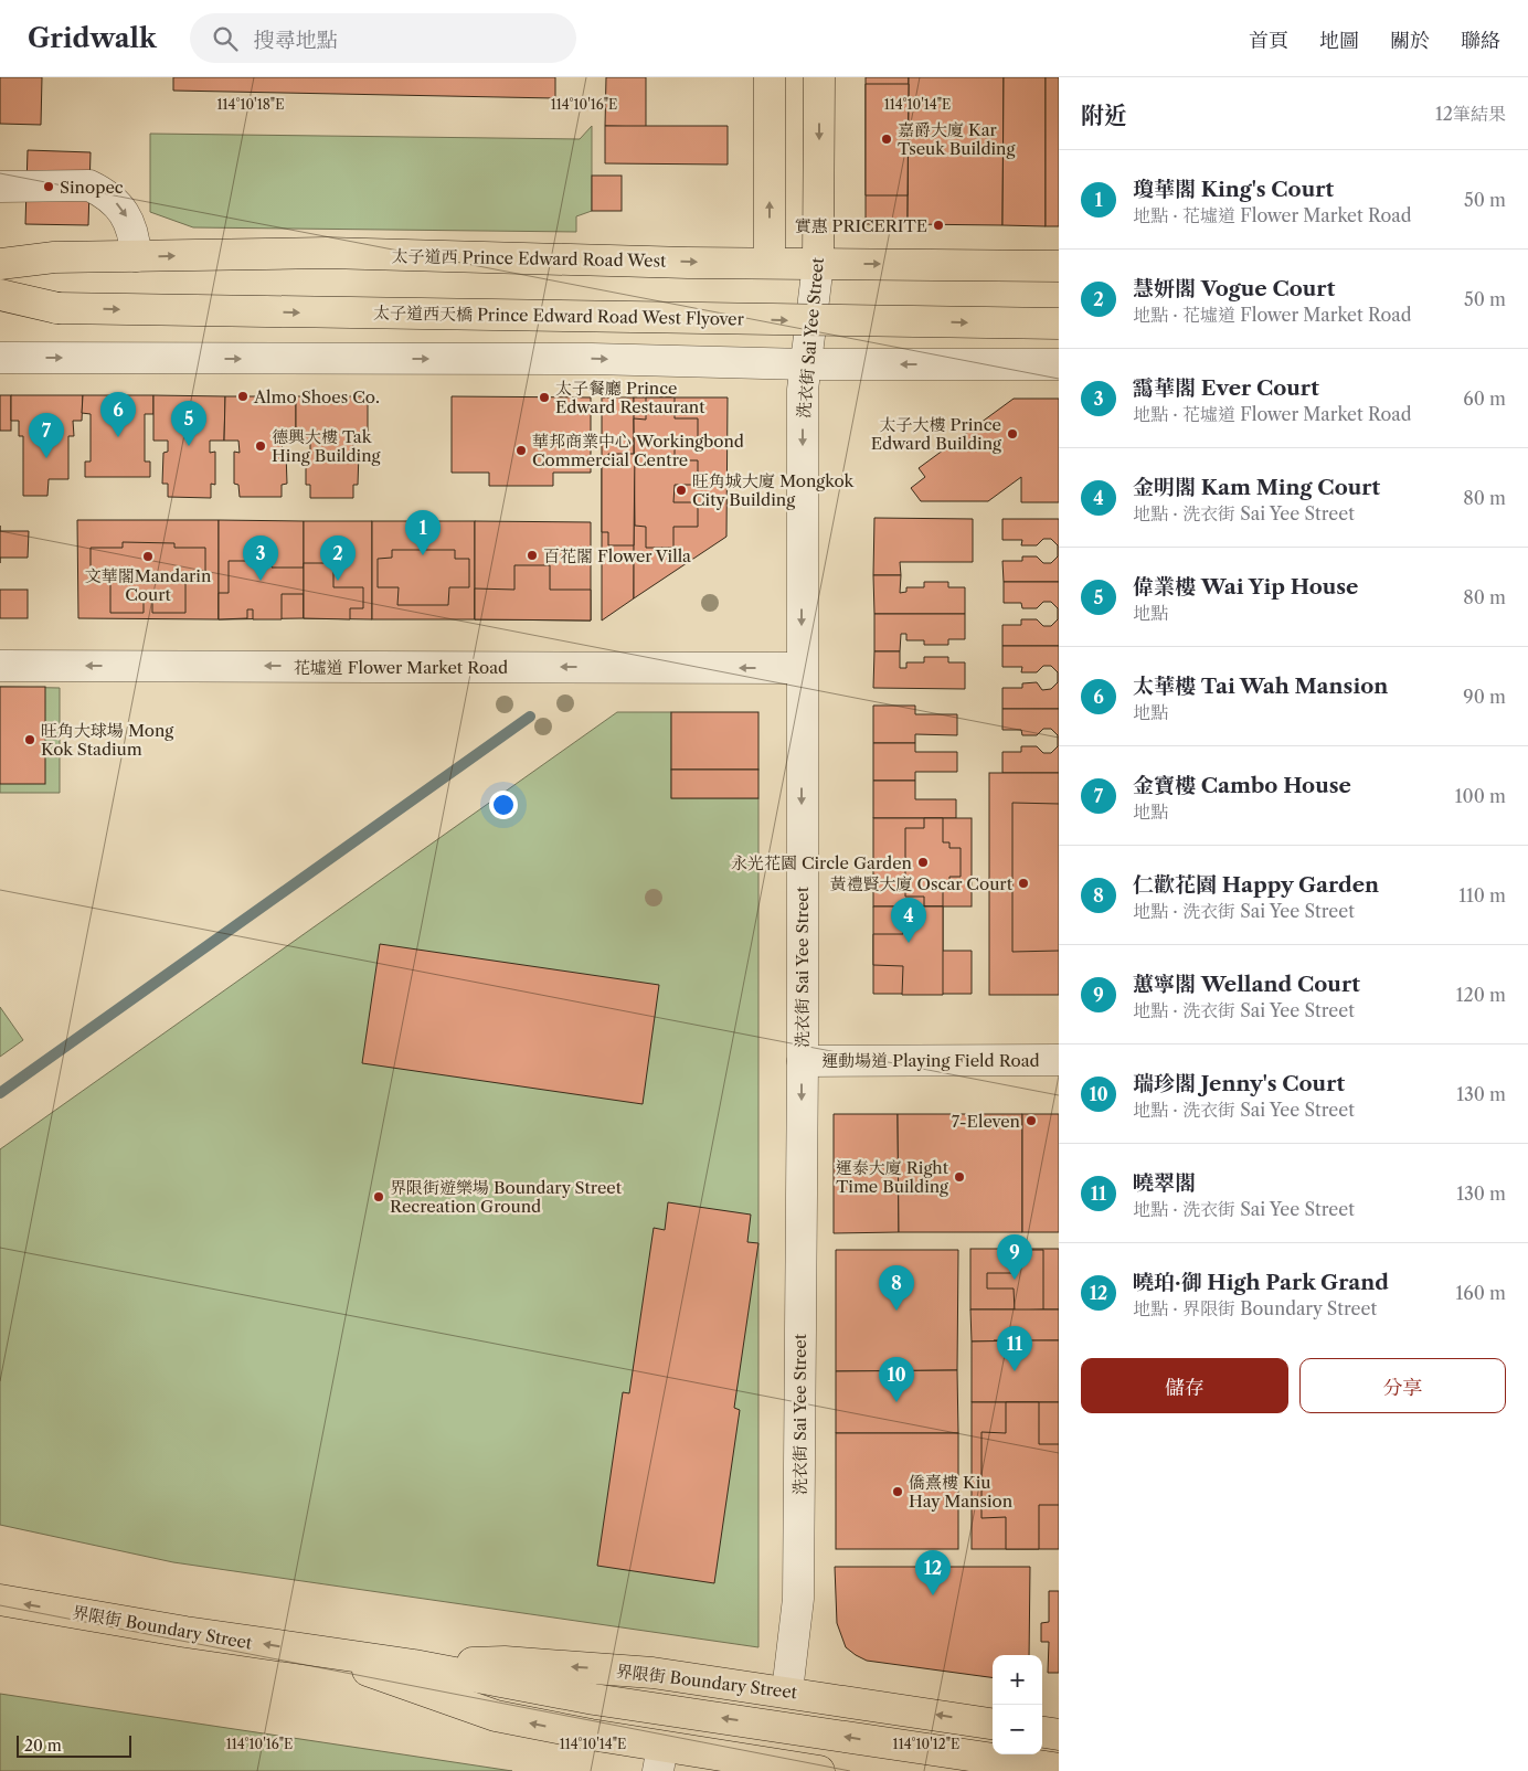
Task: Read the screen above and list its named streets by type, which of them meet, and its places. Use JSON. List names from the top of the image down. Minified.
{"streets":{"main road":["太子道西 Prince Edward Road West","太子道西天橋 Prince Edward Road West Flyover","洗衣街 Sai Yee Street","界限街 Boundary Street"],"street":["花墟道 Flower Market Road","運動場道 Playing Field Road"]},"crossings":[["太子道西 Prince Edward Road West","洗衣街 Sai Yee Street"],["洗衣街 Sai Yee Street","花墟道 Flower Market Road"],["洗衣街 Sai Yee Street","運動場道 Playing Field Road"],["洗衣街 Sai Yee Street","界限街 Boundary Street"]],"one_way":["太子道西 Prince Edward Road West","太子道西天橋 Prince Edward Road West Flyover","洗衣街 Sai Yee Street","花墟道 Flower Market Road","界限街 Boundary Street"],"places":["嘉爵大廈 Kar Tseuk Building","Sinopec","實惠 PRICERITE","Almo Shoes Co.","太子餐廳 Prince Edward Restaurant","太子大樓 Prince Edward Building","德興大樓 Tak Hing Building","華邦商業中心 Workingbond Commercial Centre","旺角城大廈 Mongkok City Building","百花閣 Flower Villa","文華閣Mandarin Court","旺角大球場 Mong Kok Stadium","永光花園 Circle Garden","黃禮賢大廈 Oscar Court","7-Eleven","運泰大廈 Right Time Building","界限街遊樂場 Boundary Street Recreation Ground","僑熹樓 Kiu Hay Mansion"],"scale_bar":"20 m","page":{"header":"Gridwalk","search":"搜尋地點","nav":["首頁","地圖","關於","聯絡"],"heading":["附近","12筆結果"],"list":[{"mark":"1","name":"瓊華閣 King's Court","note":"地點 · 花墟道 Flower Market Road","value":"50 m"},{"mark":"2","name":"慧妍閣 Vogue Court","note":"地點 · 花墟道 Flower Market Road","value":"50 m"},{"mark":"3","name":"靄華閣 Ever Court","note":"地點 · 花墟道 Flower Market Road","value":"60 m"},{"mark":"4","name":"金明閣 Kam Ming Court","note":"地點 · 洗衣街 Sai Yee Street","value":"80 m"},{"mark":"5","name":"偉業樓 Wai Yip House","note":"地點","value":"80 m"},{"mark":"6","name":"太華樓 Tai Wah Mansion","note":"地點","value":"90 m"},{"mark":"7","name":"金寶樓 Cambo House","note":"地點","value":"100 m"},{"mark":"8","name":"仁歡花園 Happy Garden","note":"地點 · 洗衣街 Sai Yee Street","value":"110 m"},{"mark":"9","name":"蕙寧閣 Welland Court","note":"地點 · 洗衣街 Sai Yee Street","value":"120 m"},{"mark":"10","name":"瑞珍閣 Jenny's Court","note":"地點 · 洗衣街 Sai Yee Street","value":"130 m"},{"mark":"11","name":"曉翠閣","note":"地點 · 洗衣街 Sai Yee Street","value":"130 m"},{"mark":"12","name":"曉珀·御 High Park Grand","note":"地點 · 界限街 Boundary Street","value":"160 m"}],"pins":["6","5","7","1","2","3","4","9","8","11","10","12"],"buttons":["儲存","分享"],"map_buttons":["+","−"],"scale":"20 m"},"coordinates":["114°10'18\"E","114°10'16\"E","114°10'14\"E","114°10'12\"E"]}
